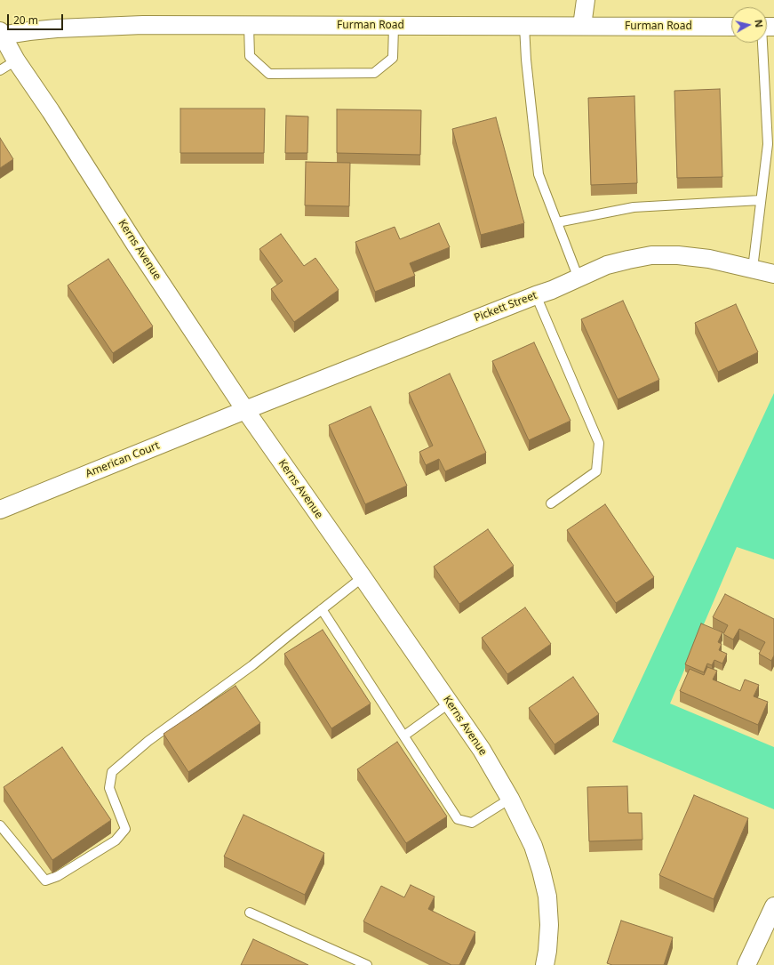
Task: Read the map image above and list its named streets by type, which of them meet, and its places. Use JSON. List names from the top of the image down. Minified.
{"streets":{"street":["Furman Road","Kerns Avenue","Pickett Street","American Court"]},"crossings":[["Furman Road","Kerns Avenue"],["Kerns Avenue","Pickett Street"],["Kerns Avenue","American Court"],["Pickett Street","American Court"]],"scale_bar":"20 m","north":"right"}
